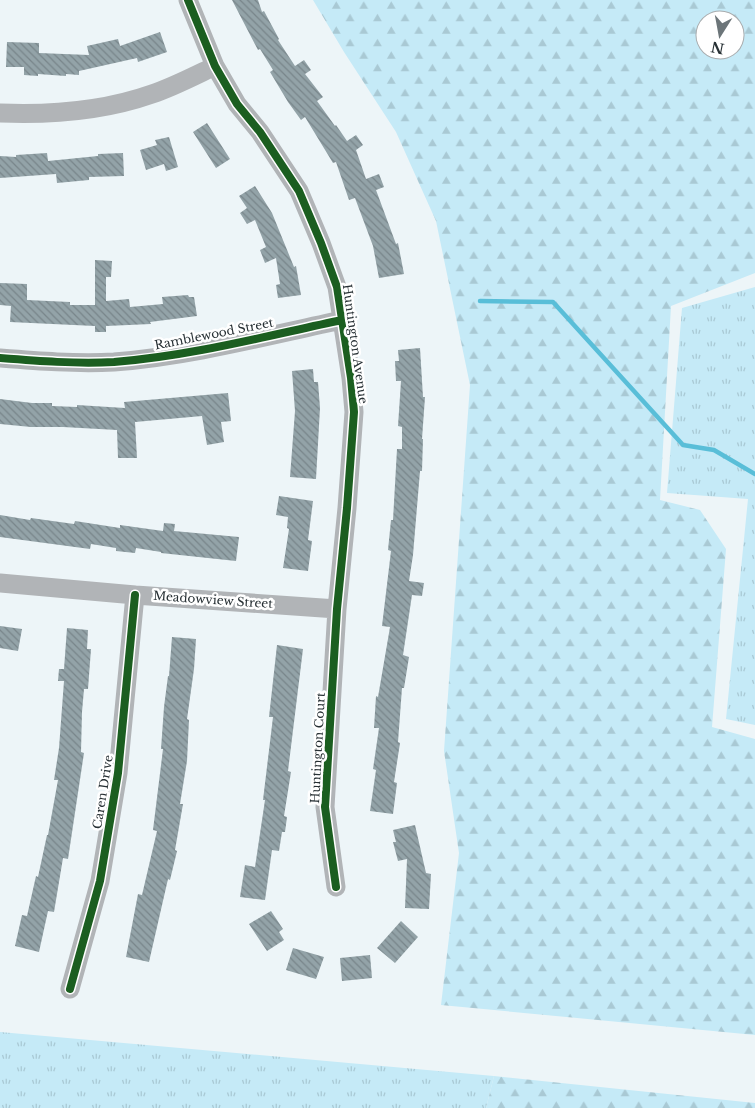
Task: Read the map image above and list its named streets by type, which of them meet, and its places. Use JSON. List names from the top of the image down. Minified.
{"streets":{"street":["Ramblewood Street","Huntington Avenue","Meadowview Street","Huntington Court","Caren Drive"]},"crossings":[["Ramblewood Street","Huntington Avenue"],["Huntington Avenue","Meadowview Street"],["Huntington Avenue","Huntington Court"],["Meadowview Street","Huntington Court"],["Meadowview Street","Caren Drive"]],"north":"bottom"}
